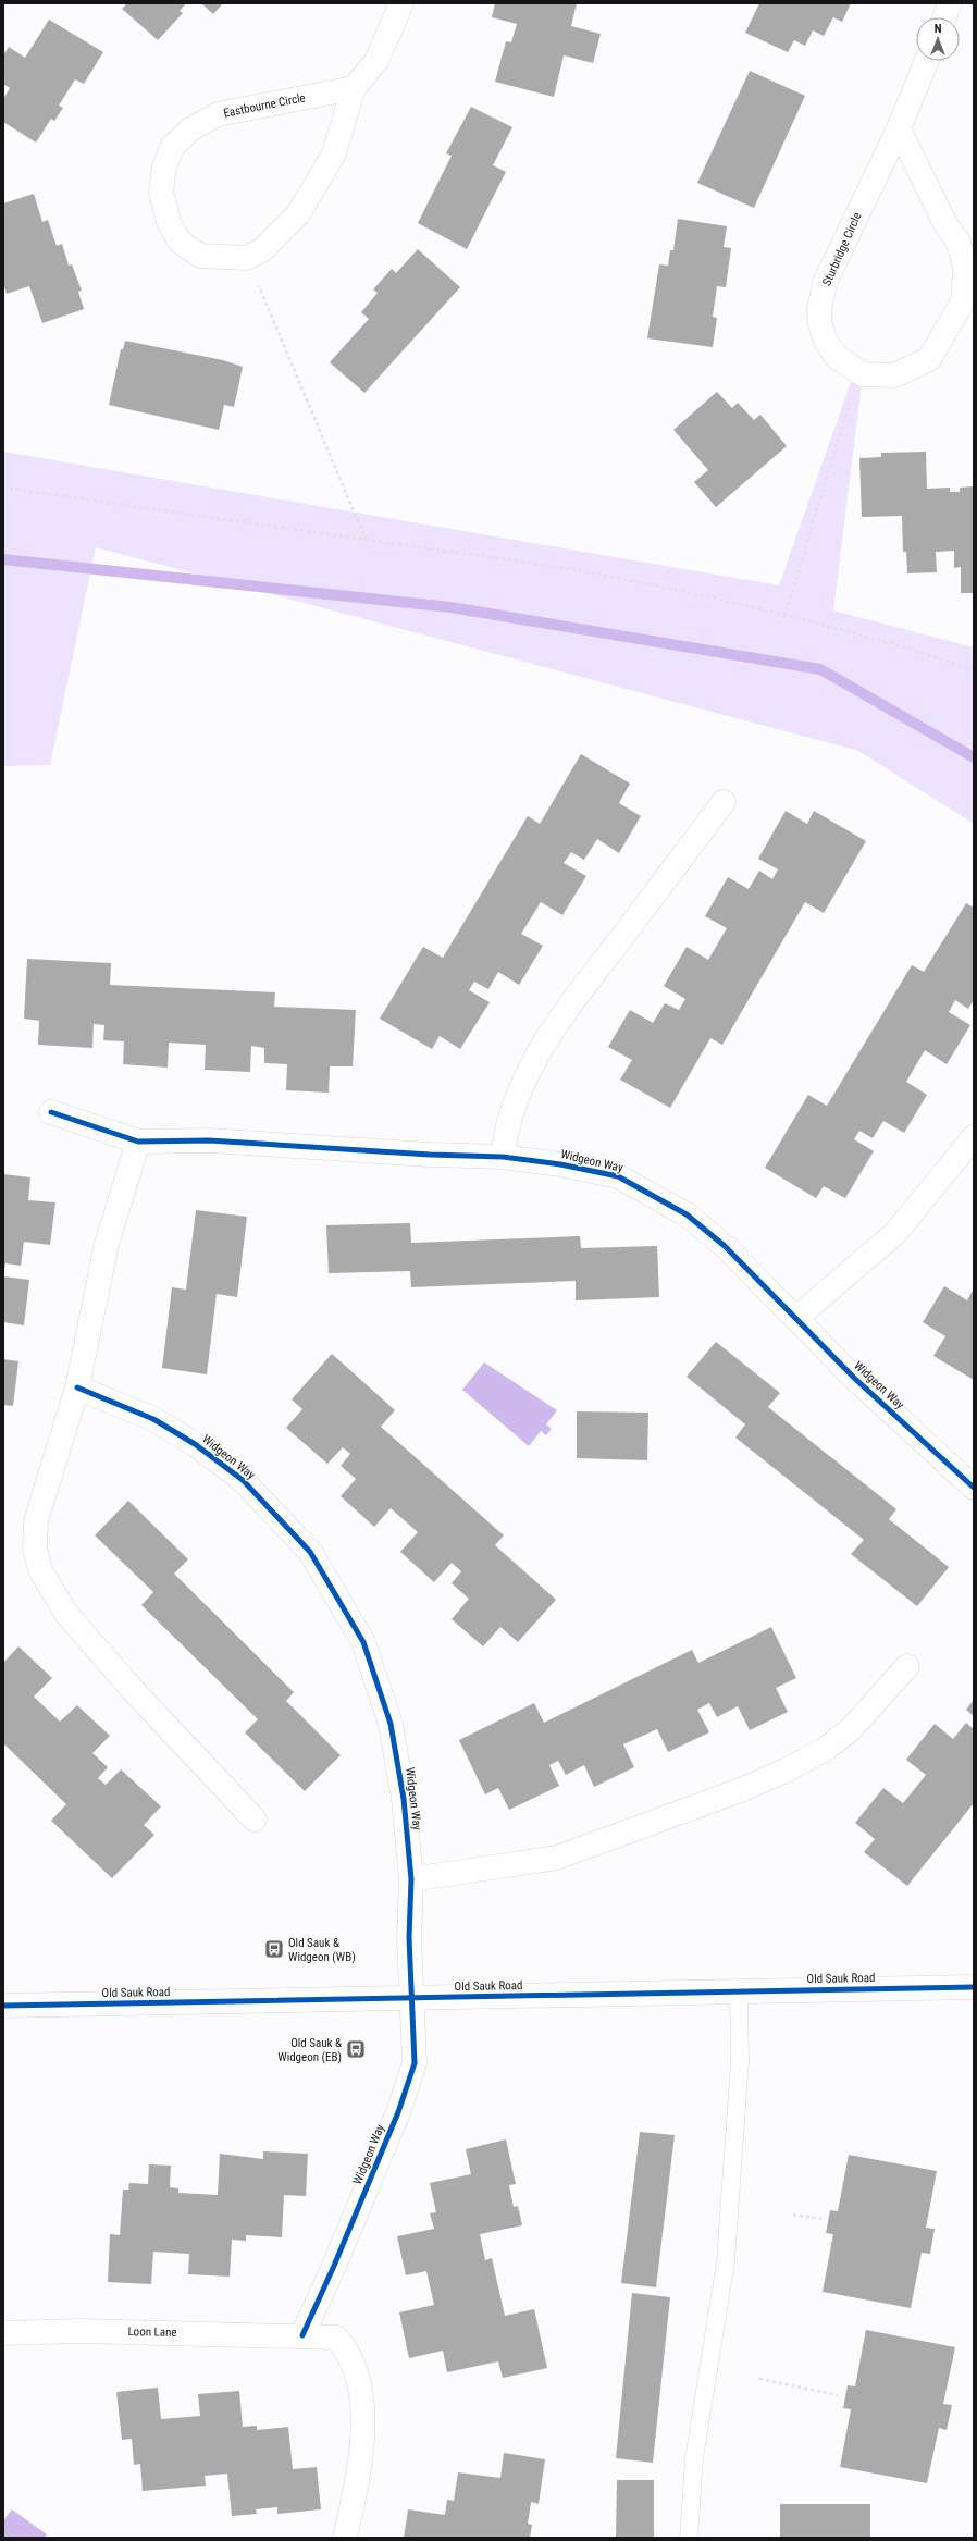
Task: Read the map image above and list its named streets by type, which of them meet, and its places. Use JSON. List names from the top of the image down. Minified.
{"streets":{"street":["Eastbourne Circle","Sturbridge Circle","Widgeon Way","Old Sauk Road","Loon Lane"]},"crossings":[["Widgeon Way","Old Sauk Road"],["Widgeon Way","Loon Lane"]],"places":{"bus stop":["Old Sauk & Widgeon (WB)","Old Sauk & Widgeon (EB)"]},"north":"top"}
